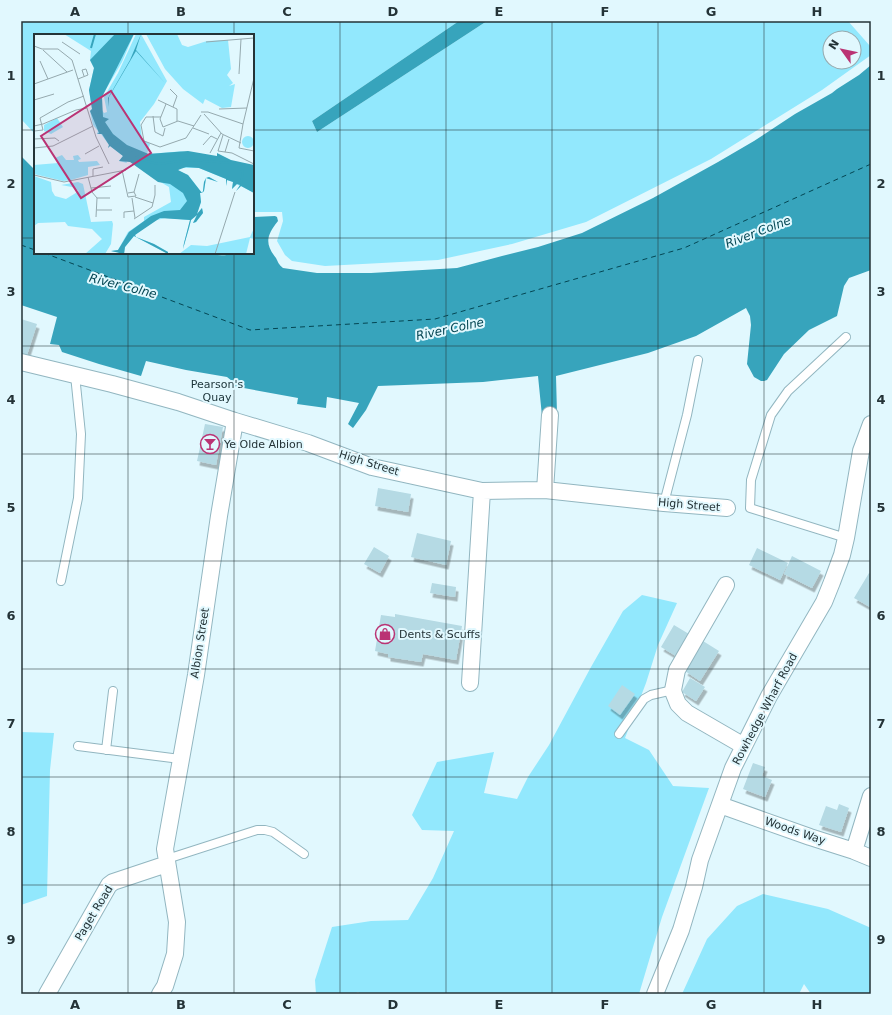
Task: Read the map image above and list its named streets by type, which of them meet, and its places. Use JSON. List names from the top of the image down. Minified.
{"streets":{"street":["High Street","Albion Street","Rowhedge Wharf Road","Woods Way","Paget Road"]},"crossings":[["High Street","Albion Street"],["Albion Street","Paget Road"],["Rowhedge Wharf Road","Woods Way"]],"water":["River Colne"],"parks":["Pearson's Quay"],"places":{"bar":["Ye Olde Albion"],"shop":["Dents & Scuffs"]},"north":"top left","grid":{"columns":["A","B","C","D","E","F","G","H"],"rows":["1","2","3","4","5","6","7","8","9"]}}
